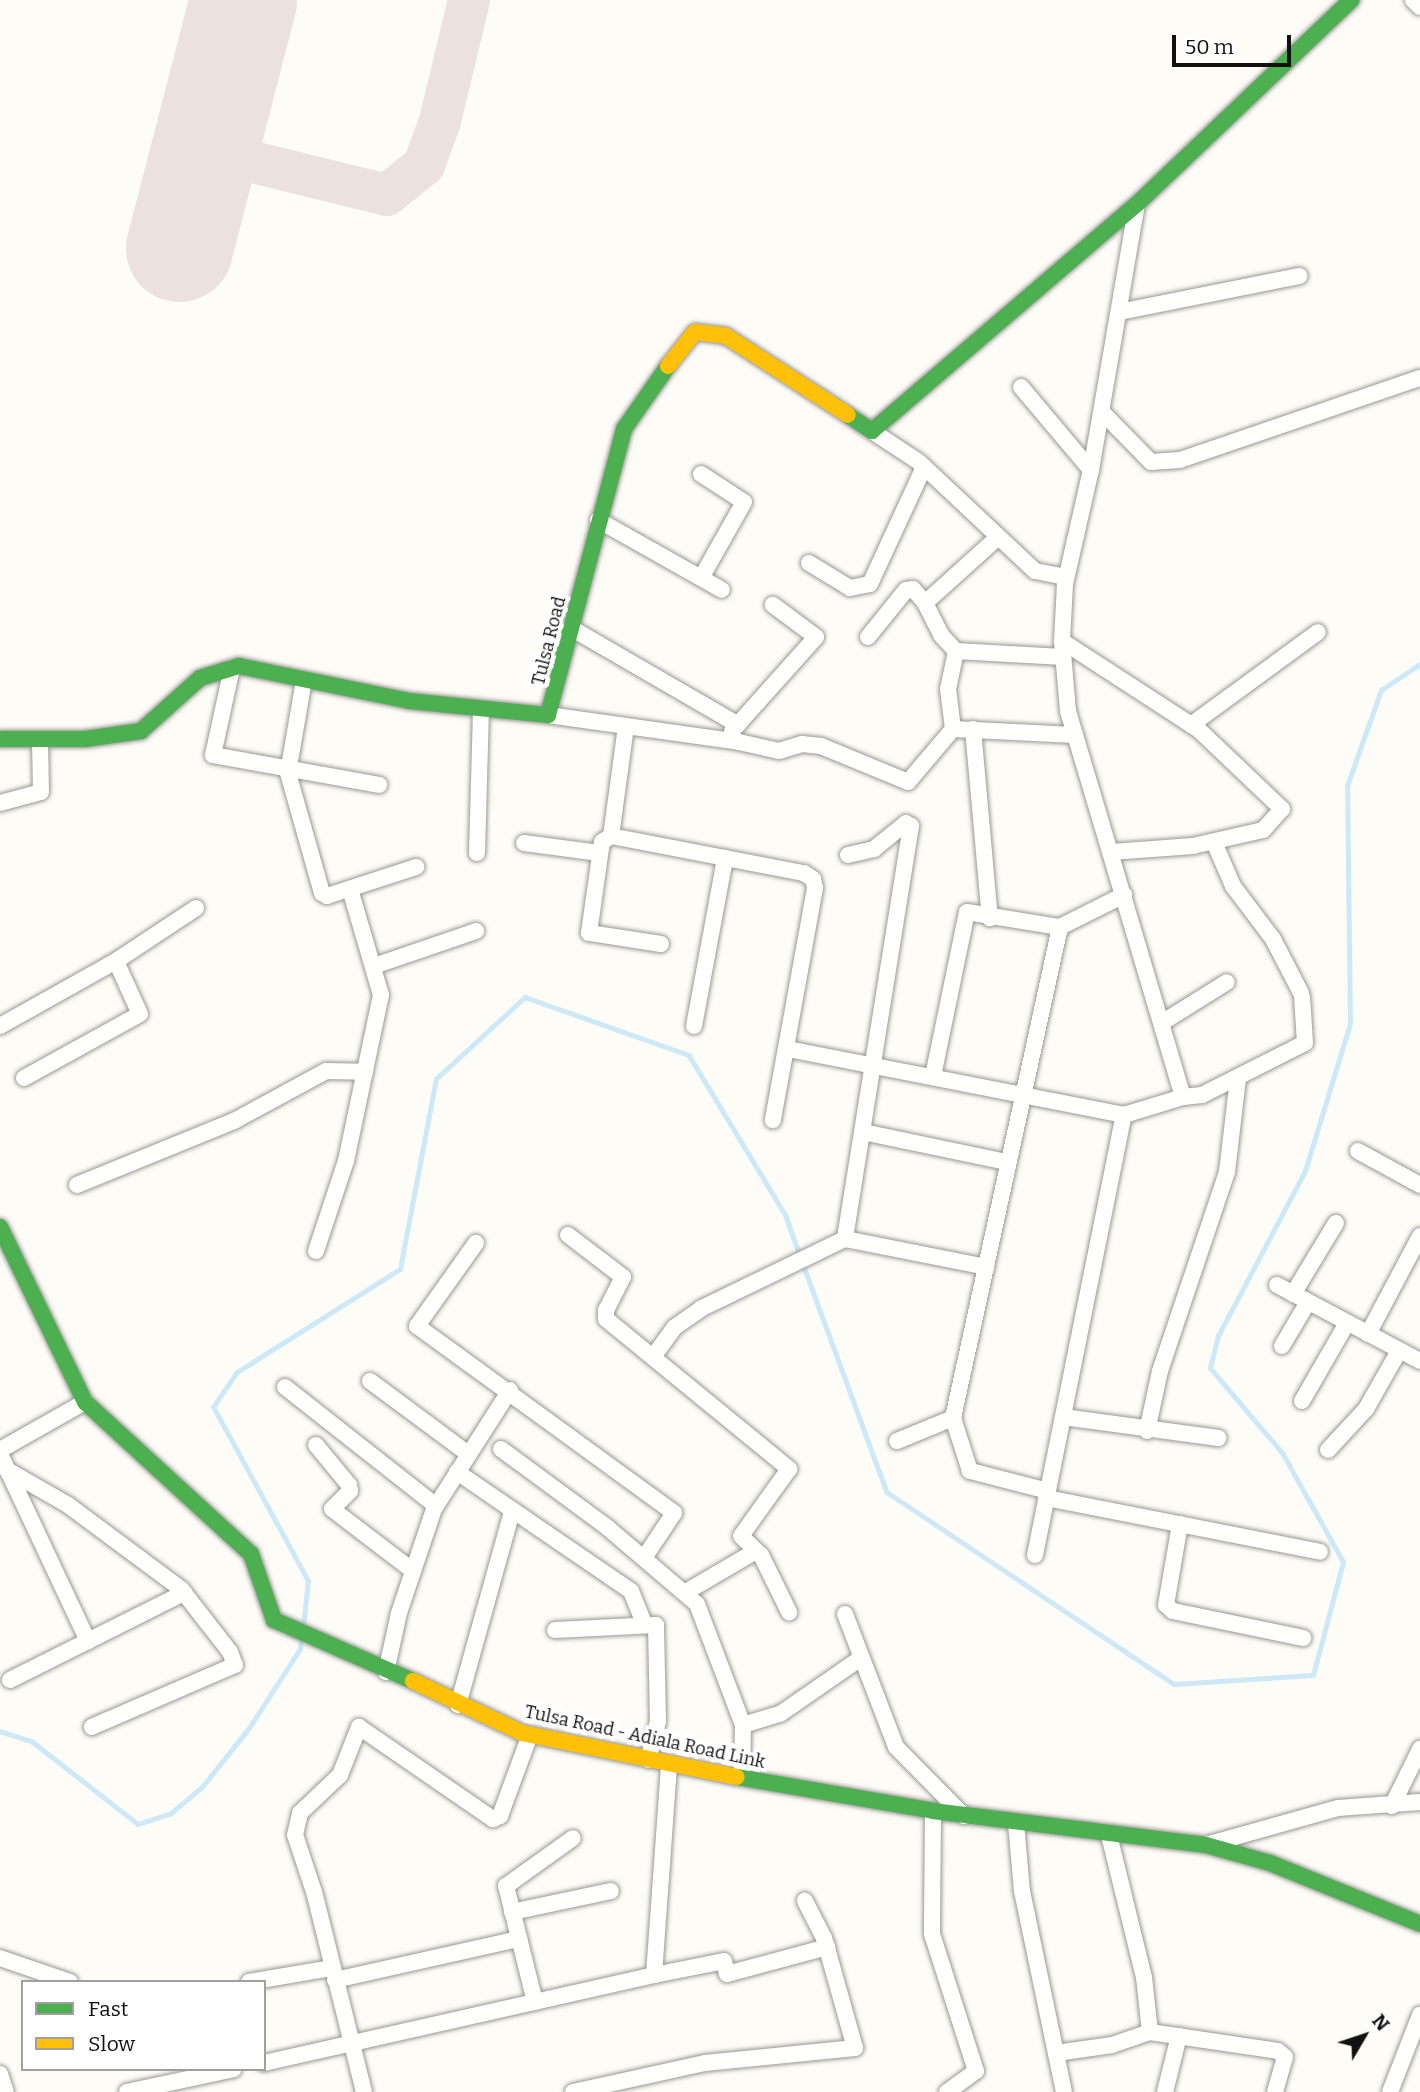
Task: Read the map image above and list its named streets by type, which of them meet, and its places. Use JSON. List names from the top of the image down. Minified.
{"streets":{"main road":["Tulsa Road","Tulsa Road - Adiala Road Link"]},"legend":["Fast","Slow"],"scale_bar":"50 m","north":"top right"}
